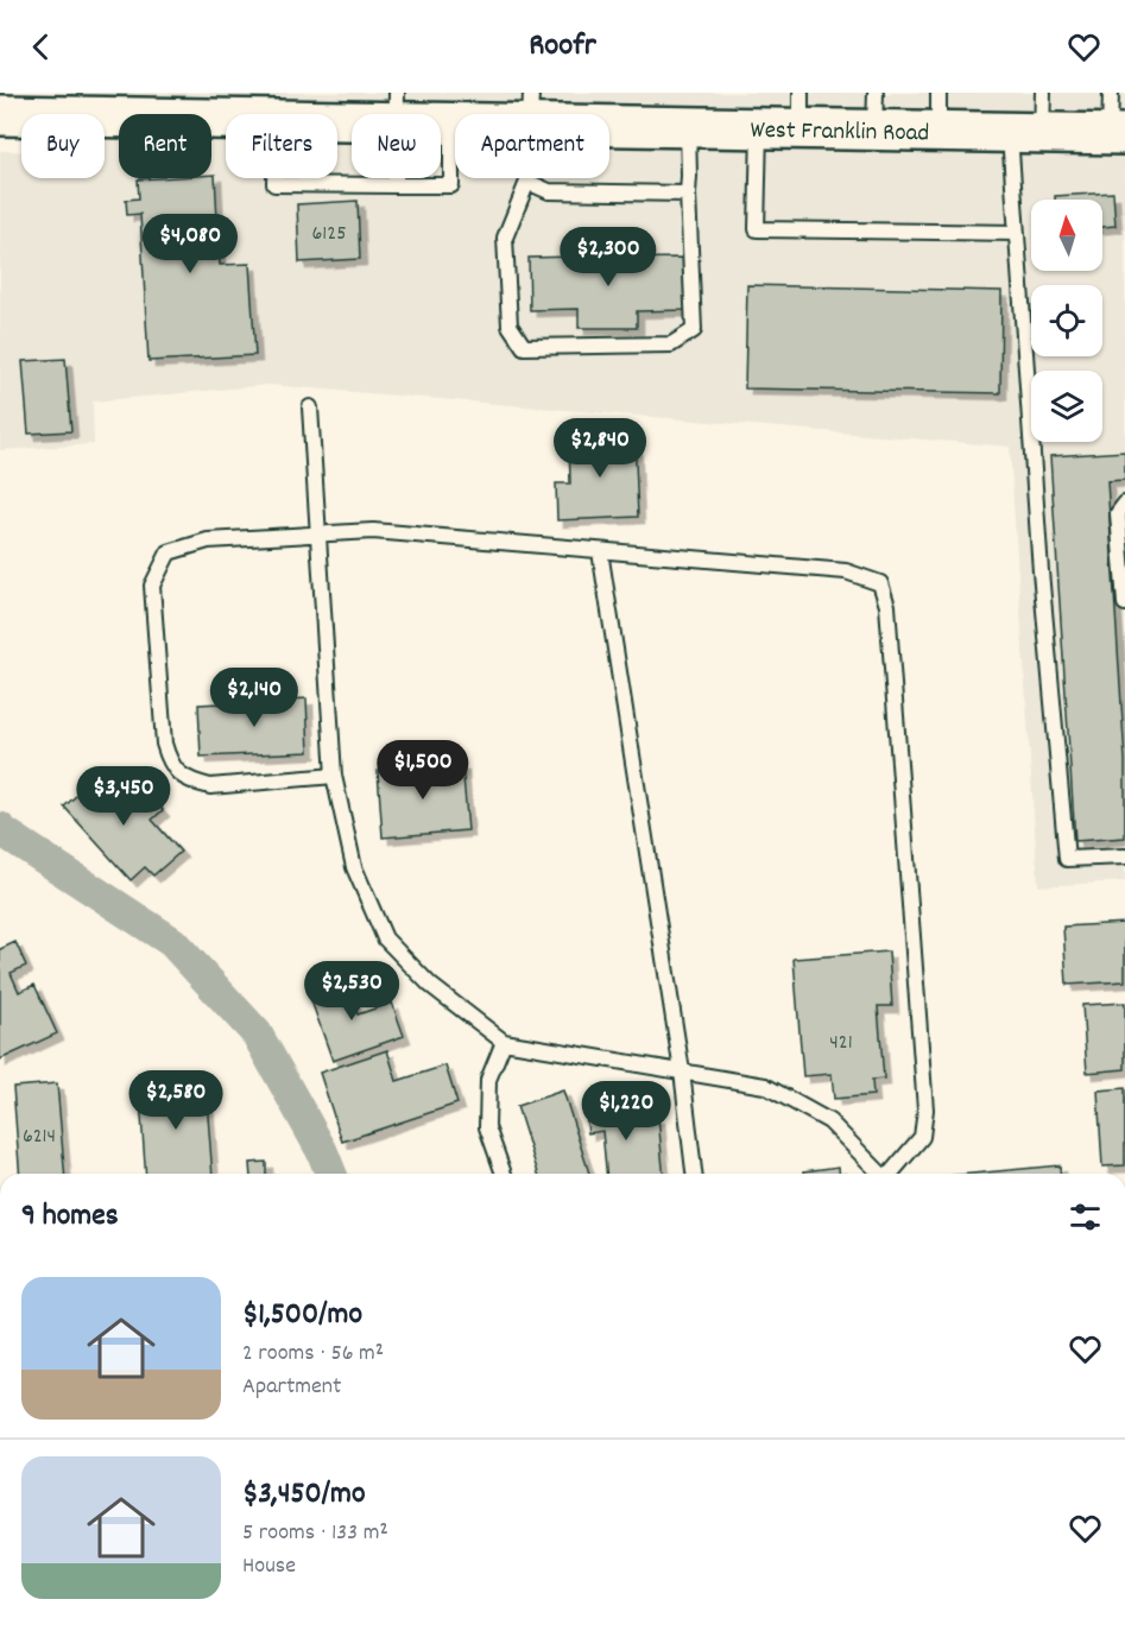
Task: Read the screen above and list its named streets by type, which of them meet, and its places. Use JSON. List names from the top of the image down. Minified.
{"streets":{"main road":["West Franklin Road"]},"house_numbers":["6125","421","6214"],"north":"top","page":{"header":"Roofr","chip":["Buy","Rent","Filters","New","Apartment"],"price":["$4,080","$2,300","$2,840","$2,140","$1,500","$3,450","$2,530","$2,580","$1,220"],"heading":"9 homes","list":[{"name":"$1,500/mo","note":"2 rooms · 56 m² · Apartment"},{"name":"$3,450/mo","note":"5 rooms · 133 m² · House"}]}}
